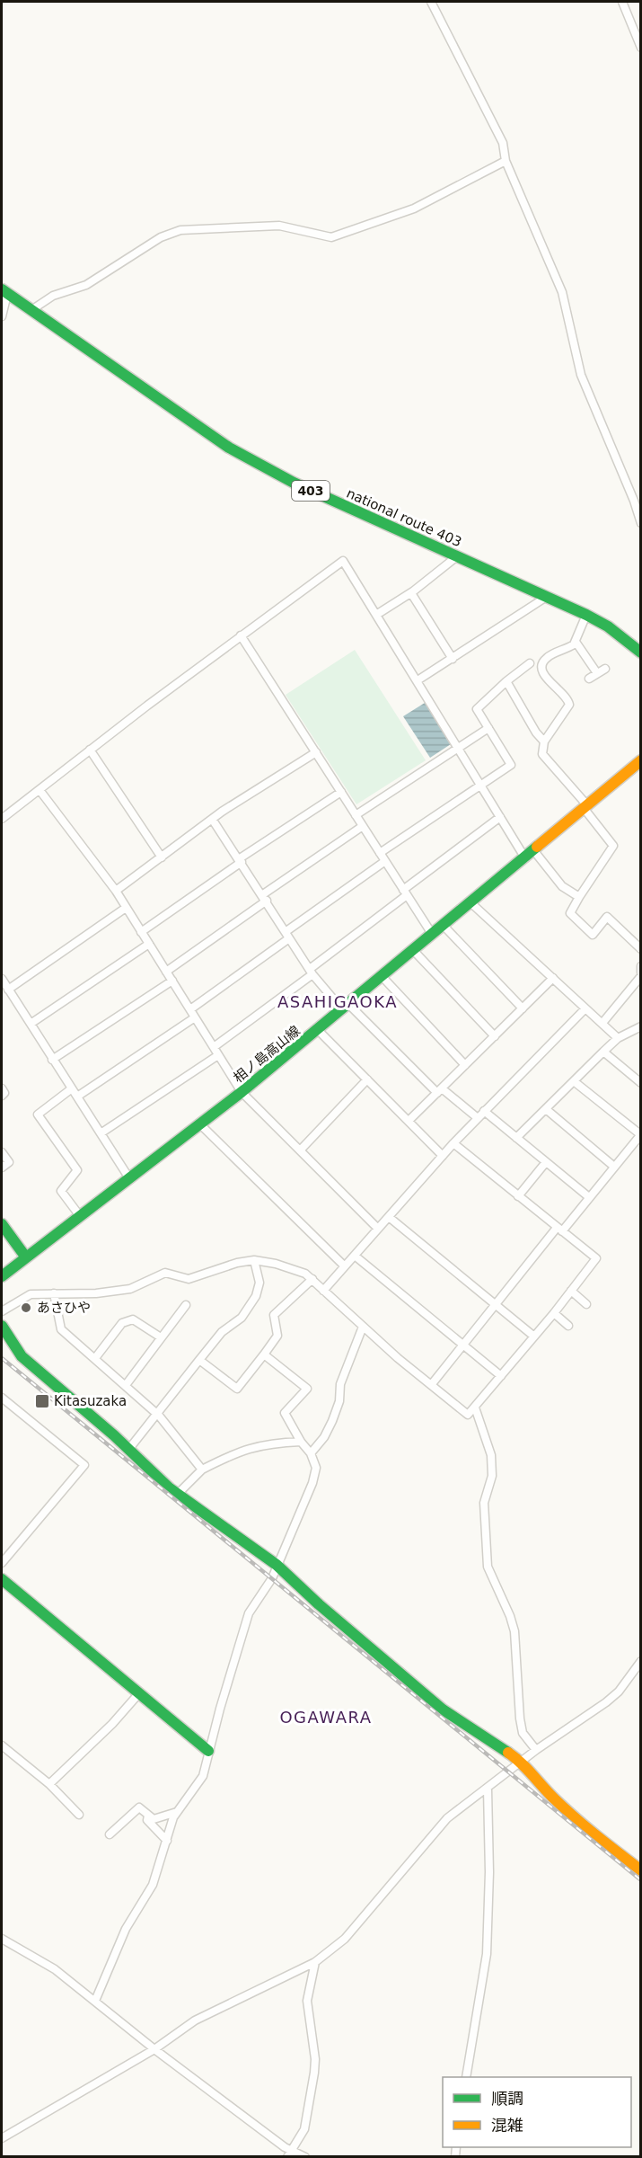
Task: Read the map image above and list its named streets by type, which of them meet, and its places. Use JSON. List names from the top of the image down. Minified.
{"streets":{"main road":["403","national route 403","相ノ島高山線"]},"districts":["ASAHIGAOKA","OGAWARA"],"places":{"other":["あさひや"],"transit":["Kitasuzaka"]},"legend":["順調","混雑"]}
